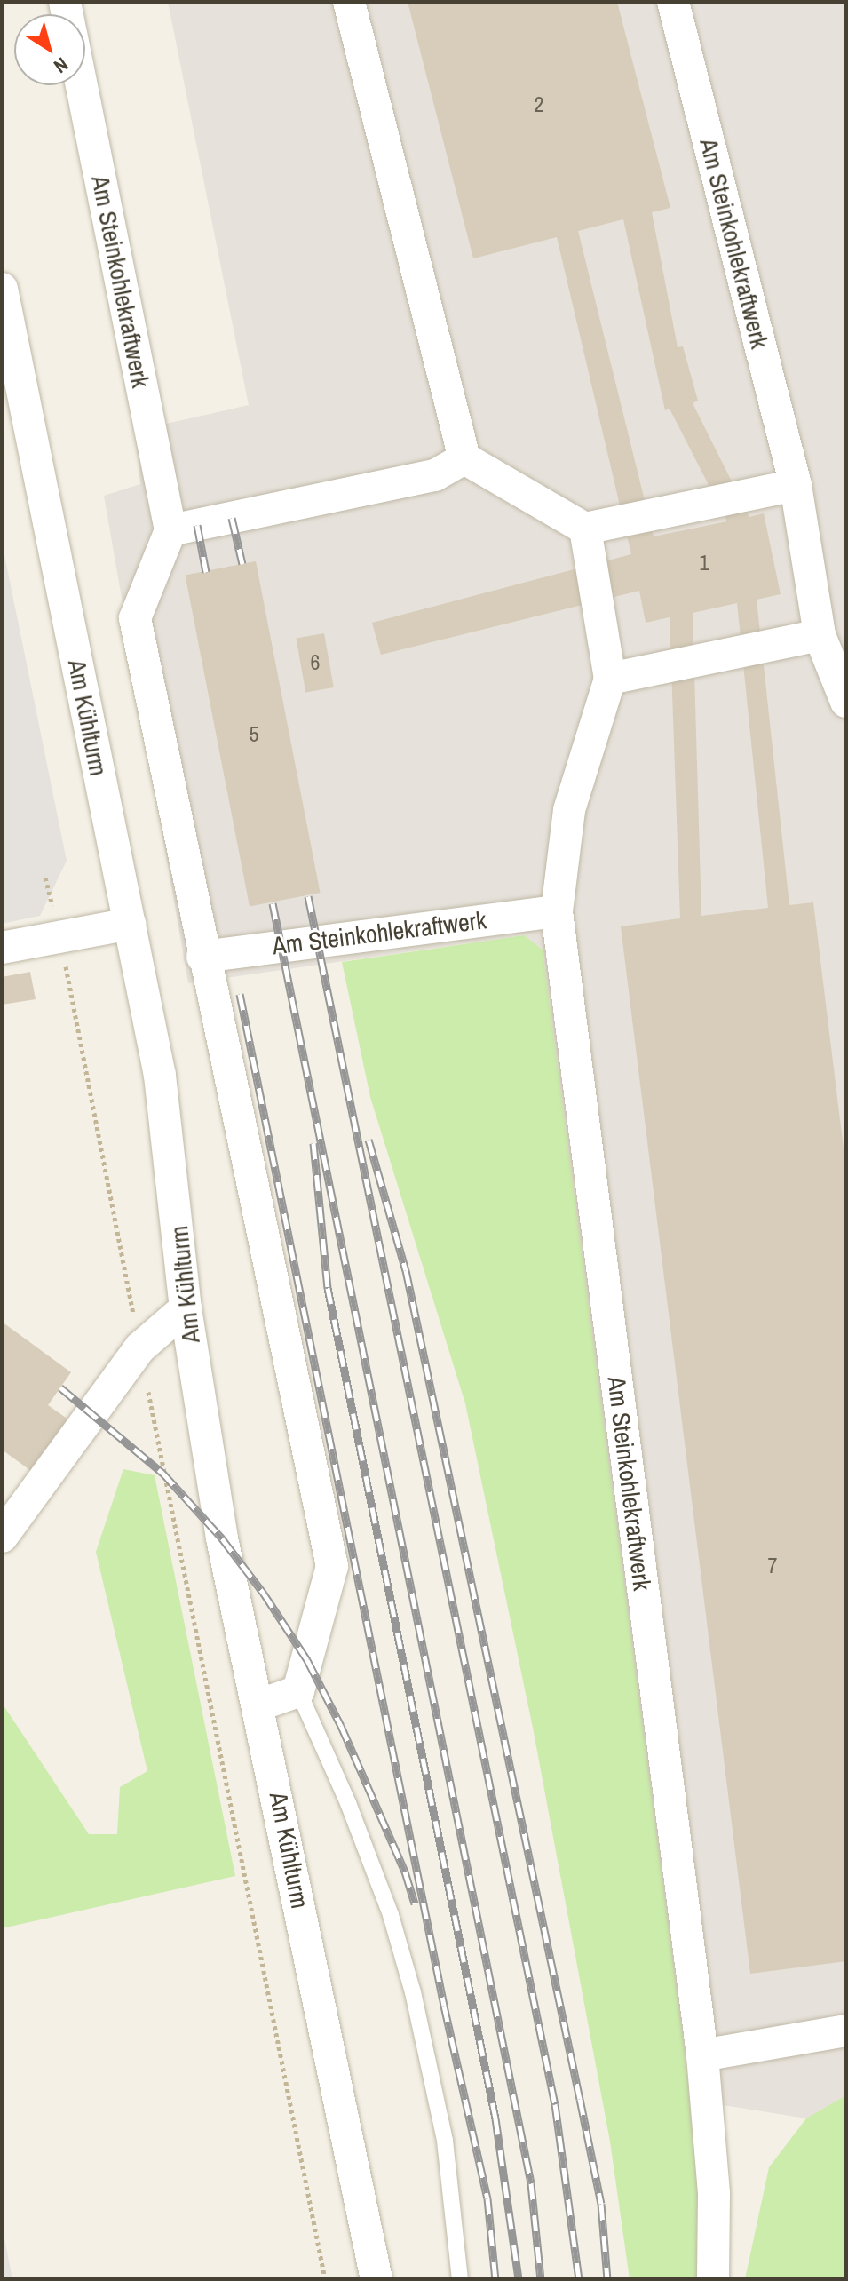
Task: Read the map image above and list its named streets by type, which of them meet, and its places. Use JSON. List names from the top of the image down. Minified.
{"streets":{"street":["Am Steinkohlekraftwerk","Am Kühlturm"]},"house_numbers":["2","1","6","5","7"],"north":"bottom right"}
